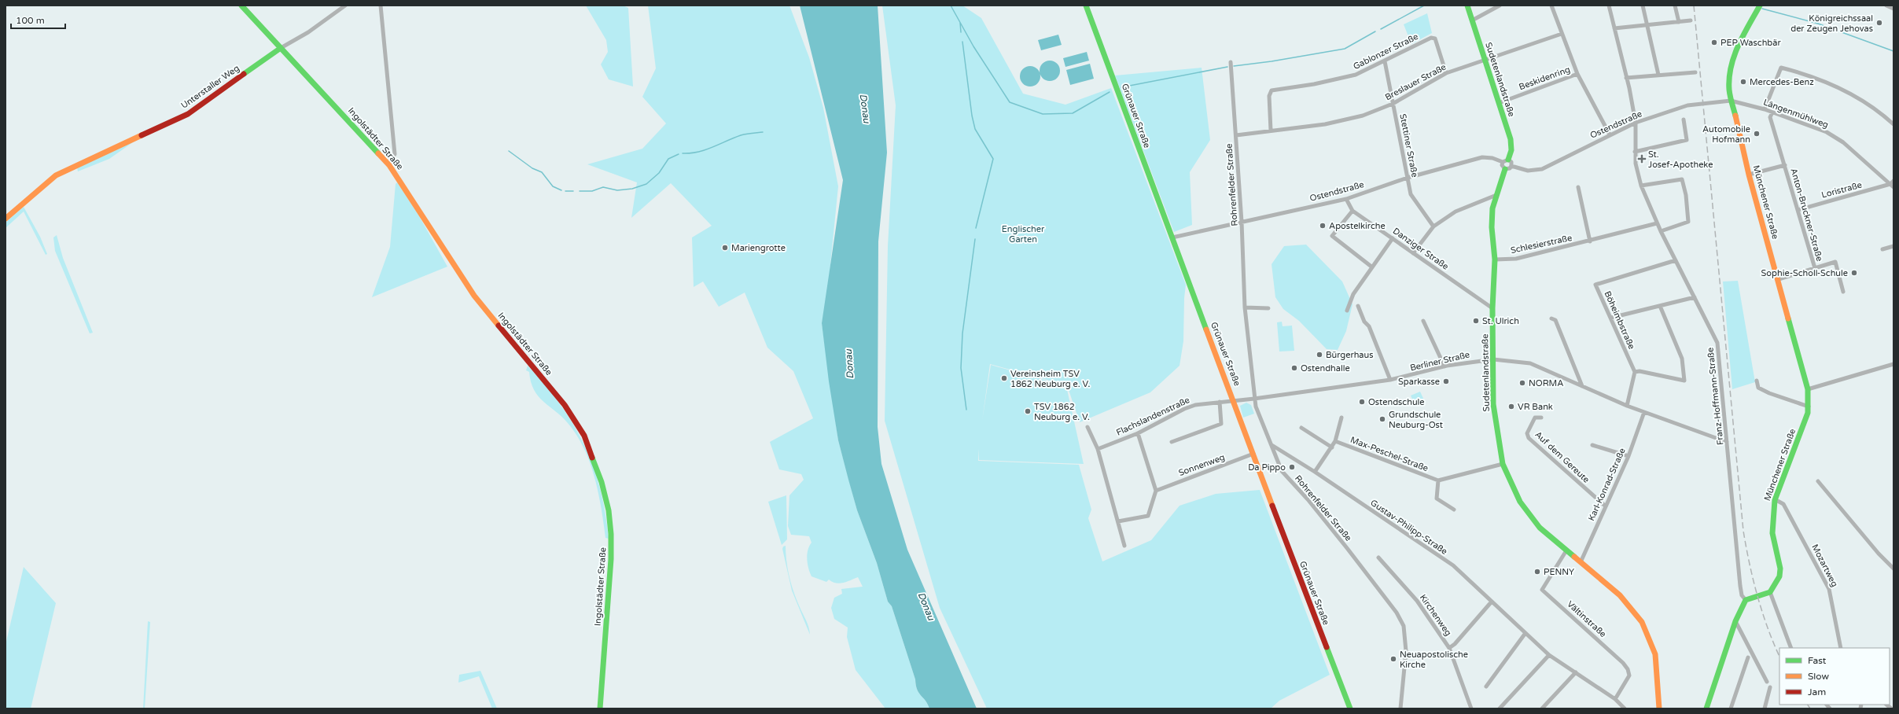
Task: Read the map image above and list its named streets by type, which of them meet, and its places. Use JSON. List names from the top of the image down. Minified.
{"streets":{"street":["Gablonzer Straße","Beskidenring","Sudetenlandstraße","Breslauer Straße","Unterstaller Weg","Längenmühlweg","Grünauer Straße","Ostendstraße","Ingolstädter Straße","Stettiner Straße","Rohrenfelder Straße","Loristraße","Münchener Straße","Anton-Bruckner-Straße","Schlesierstraße","Danziger Straße","Böheimbstraße","Berliner Straße","Franz-Hoffmann-Straße","Flachslandenstraße","Max-Peschel-Straße","Auf dem Gereute","Sonnenweg","Karl-Konrad-Straße","Gustav-Philipp-Straße","Mozartweg","Kirchenweg","Vältinstraße"]},"crossings":[["Gablonzer Straße","Breslauer Straße"],["Gablonzer Straße","Stettiner Straße"],["Beskidenring","Sudetenlandstraße"],["Beskidenring","Breslauer Straße"],["Beskidenring","Ostendstraße"],["Sudetenlandstraße","Breslauer Straße"],["Sudetenlandstraße","Ostendstraße"],["Sudetenlandstraße","Schlesierstraße"],["Sudetenlandstraße","Danziger Straße"],["Sudetenlandstraße","Berliner Straße"],["Sudetenlandstraße","Karl-Konrad-Straße"],["Sudetenlandstraße","Vältinstraße"],["Breslauer Straße","Stettiner Straße"],["Breslauer Straße","Rohrenfelder Straße"],["Unterstaller Weg","Ingolstädter Straße"],["Längenmühlweg","Ostendstraße"],["Längenmühlweg","Loristraße"],["Längenmühlweg","Münchener Straße"],["Längenmühlweg","Anton-Bruckner-Straße"],["Grünauer Straße","Ostendstraße"],["Grünauer Straße","Berliner Straße"],["Grünauer Straße","Flachslandenstraße"],["Grünauer Straße","Sonnenweg"],["Ostendstraße","Stettiner Straße"],["Ostendstraße","Rohrenfelder Straße"],["Ostendstraße","Münchener Straße"],["Ostendstraße","Danziger Straße"],["Ostendstraße","Franz-Hoffmann-Straße"],["Rohrenfelder Straße","Berliner Straße"],["Rohrenfelder Straße","Gustav-Philipp-Straße"],["Loristraße","Anton-Bruckner-Straße"],["Münchener Straße","Anton-Bruckner-Straße"],["Münchener Straße","Mozartweg"],["Schlesierstraße","Franz-Hoffmann-Straße"],["Böheimbstraße","Franz-Hoffmann-Straße"],["Berliner Straße","Franz-Hoffmann-Straße"],["Berliner Straße","Flachslandenstraße"],["Berliner Straße","Karl-Konrad-Straße"],["Auf dem Gereute","Karl-Konrad-Straße"],["Gustav-Philipp-Straße","Vältinstraße"]],"water":["Donau"],"parks":["Englischer Garten"],"places":{"other":["Königreichssaal der Zeugen Jehovas","PEP Waschbär","Mercedes-Benz","Automobile Hofmann","Apostelkirche","Mariengrotte","Sophie-Scholl-Schule","St. Ulrich","Bürgerhaus","Ostendhalle","Vereinsheim TSV 1862 Neuburg e. V.","Sparkasse","NORMA","Ostendschule","VR Bank","TSV 1862 Neuburg e. V.","Grundschule Neuburg-Ost","Da Pippo","PENNY","Neuapostolische Kirche"],"health":["St. Josef-Apotheke"]},"legend":["Fast","Slow","Jam"],"scale_bar":"100 m"}
